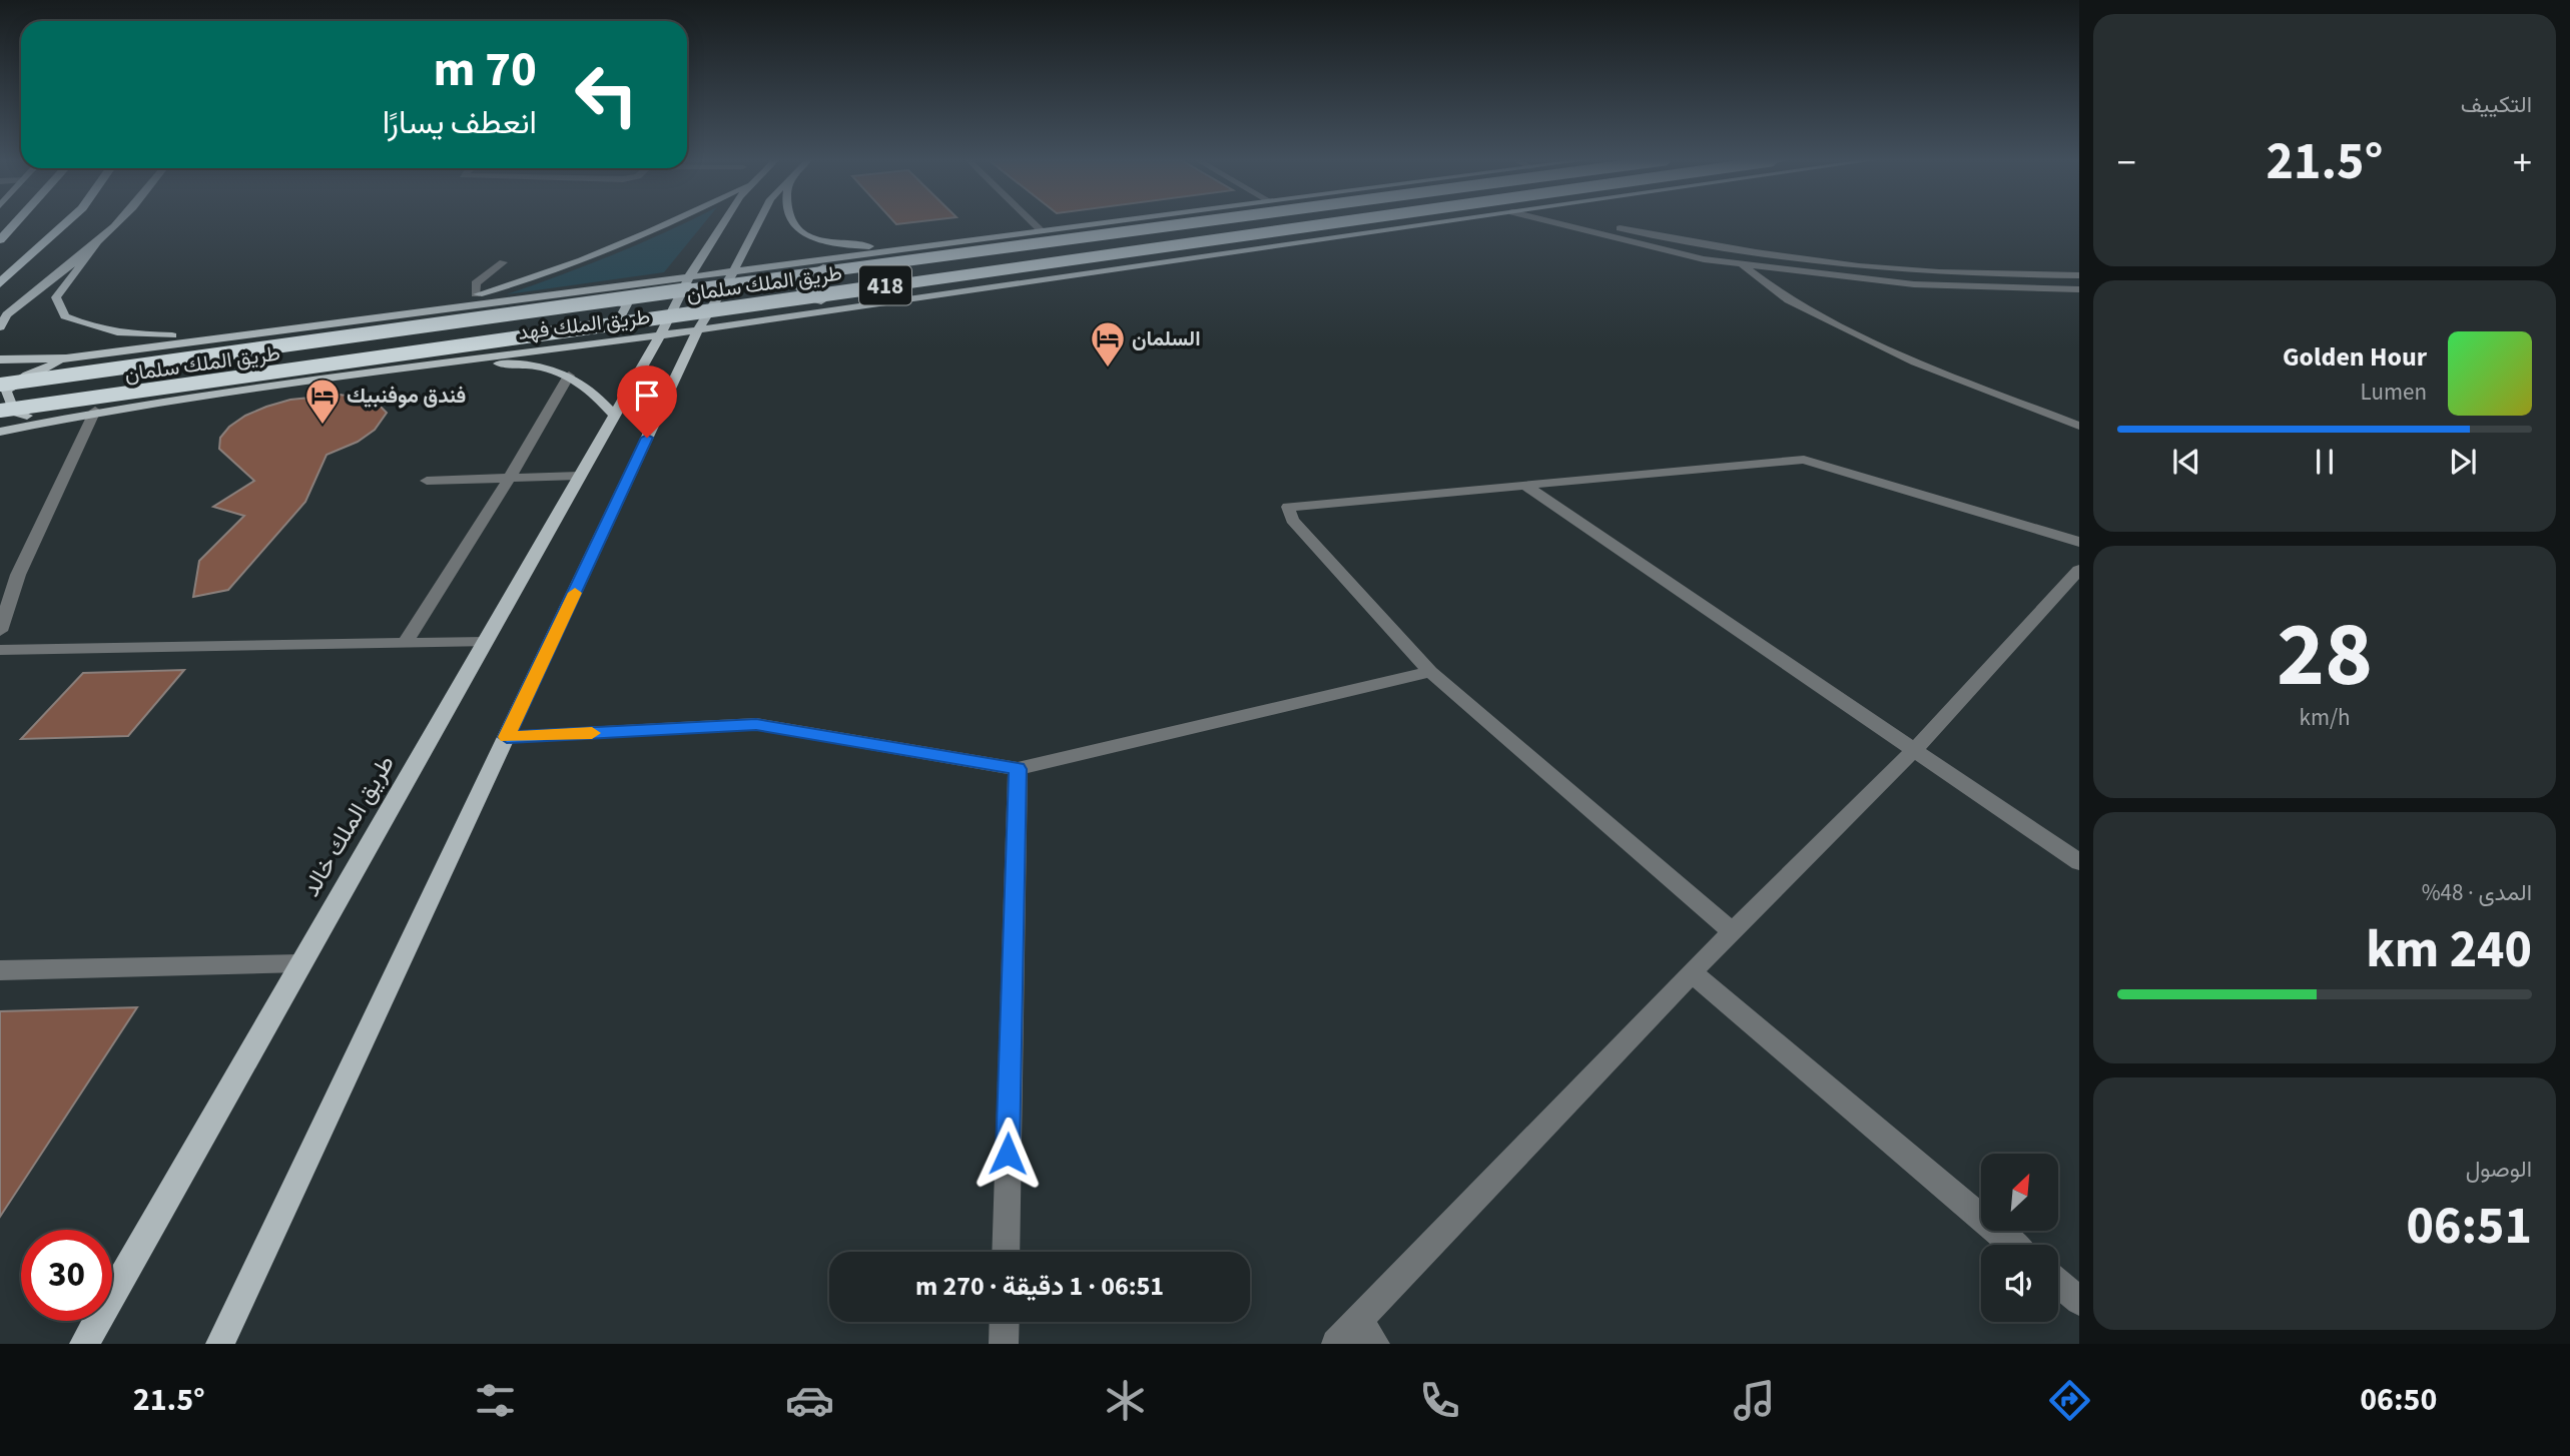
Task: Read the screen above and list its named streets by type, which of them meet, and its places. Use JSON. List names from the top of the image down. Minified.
{"streets":{"highway":["طريق الملك سلمان","418"],"main road":["طريق الملك فهد","طريق الملك خالد"]},"crossings":[["طريق الملك فهد","طريق الملك خالد"]],"places":{"hotel":["السلمان","فندق موفنبيك"]},"north":"top right","page":{"tile":["التكييف",["28","km/h"],["المدى · 48%","240 km"],["الوصول","06:51"]],"turn":["70 m","انعطف يسارًا"],"heat":["−","21.5°","+"],"song":["Golden Hour","Lumen"],"limit":"30","trip":"06:51 · 1 دقيقة · 270 m","tabs":["06:50","21.5°"]}}
